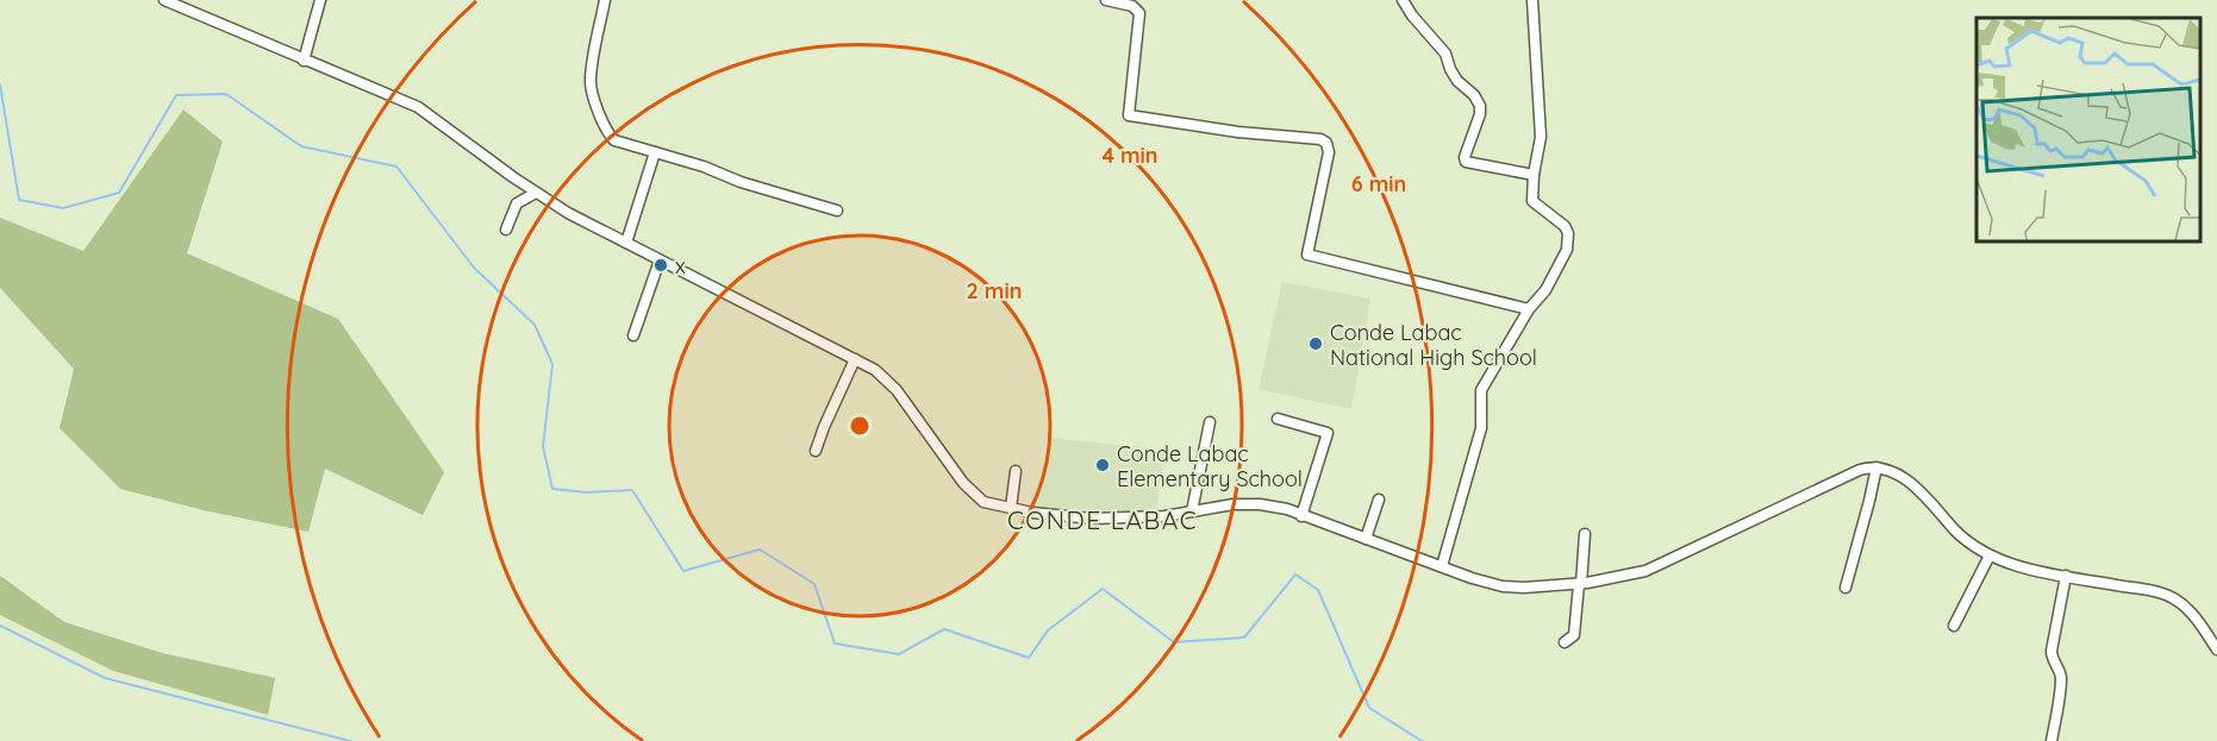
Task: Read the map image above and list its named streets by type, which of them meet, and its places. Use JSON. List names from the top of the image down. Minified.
{"districts":["CONDE LABAC"],"places":["x","Conde Labac National High School","Conde Labac Elementary School"],"rings":["4 min","6 min","2 min"]}
